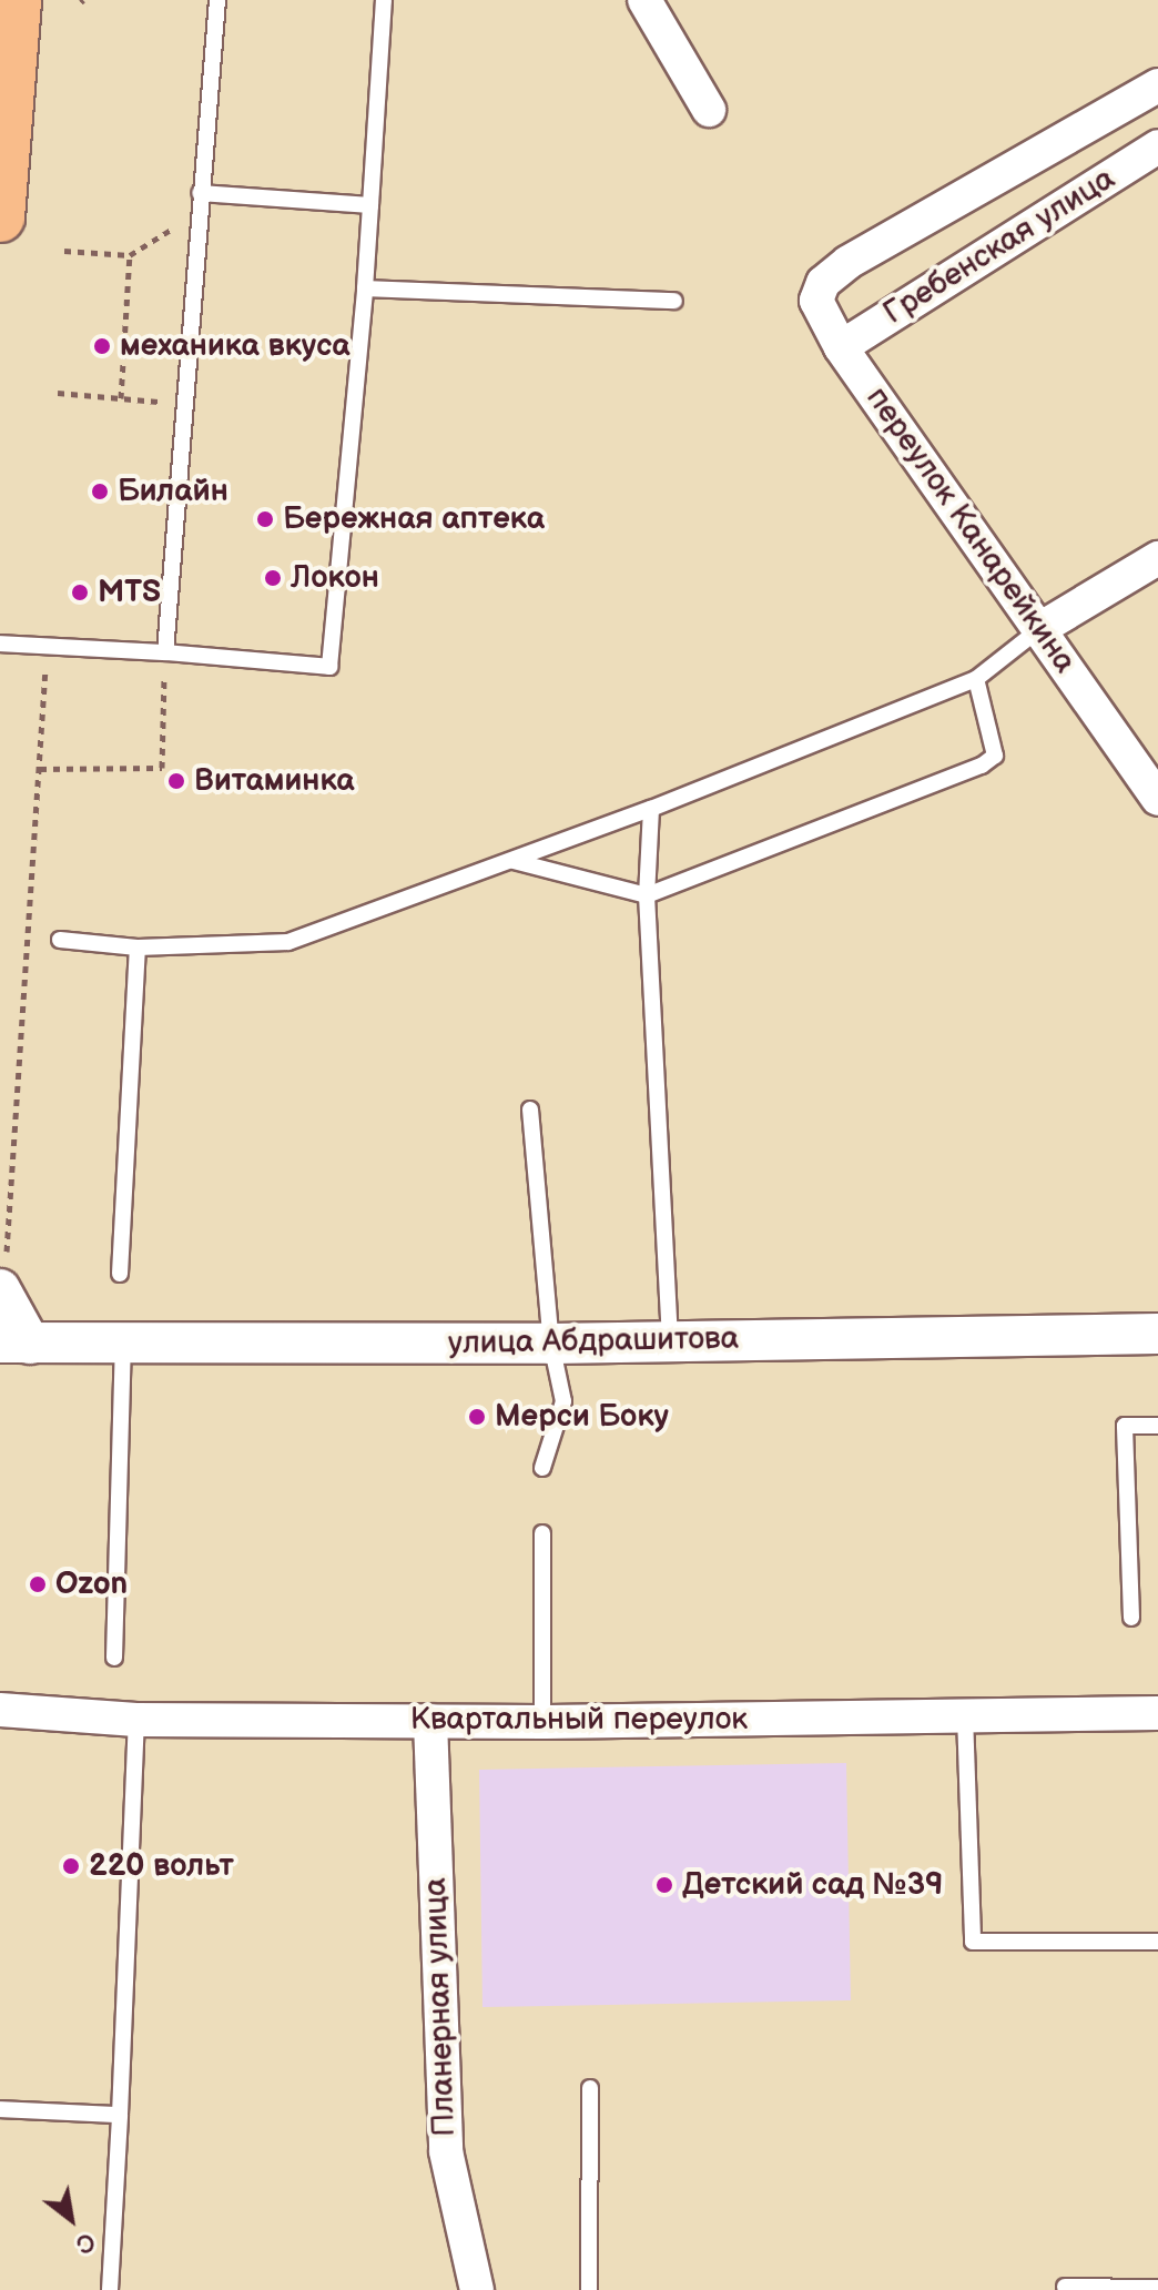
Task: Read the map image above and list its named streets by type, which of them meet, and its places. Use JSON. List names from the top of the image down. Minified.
{"streets":{"street":["Гребенская улица","переулок Канарейкина","улица Абдрашитова","Квартальный переулок","Планерная улица"]},"crossings":[["Гребенская улица","переулок Канарейкина"],["Квартальный переулок","Планерная улица"]],"places":["механика вкуса","Билайн","Бережная аптека","Локон","MTS","Витаминка","Мерси Боку","Ozon","220 вольт","Детский сад №39"],"north":"bottom right"}
